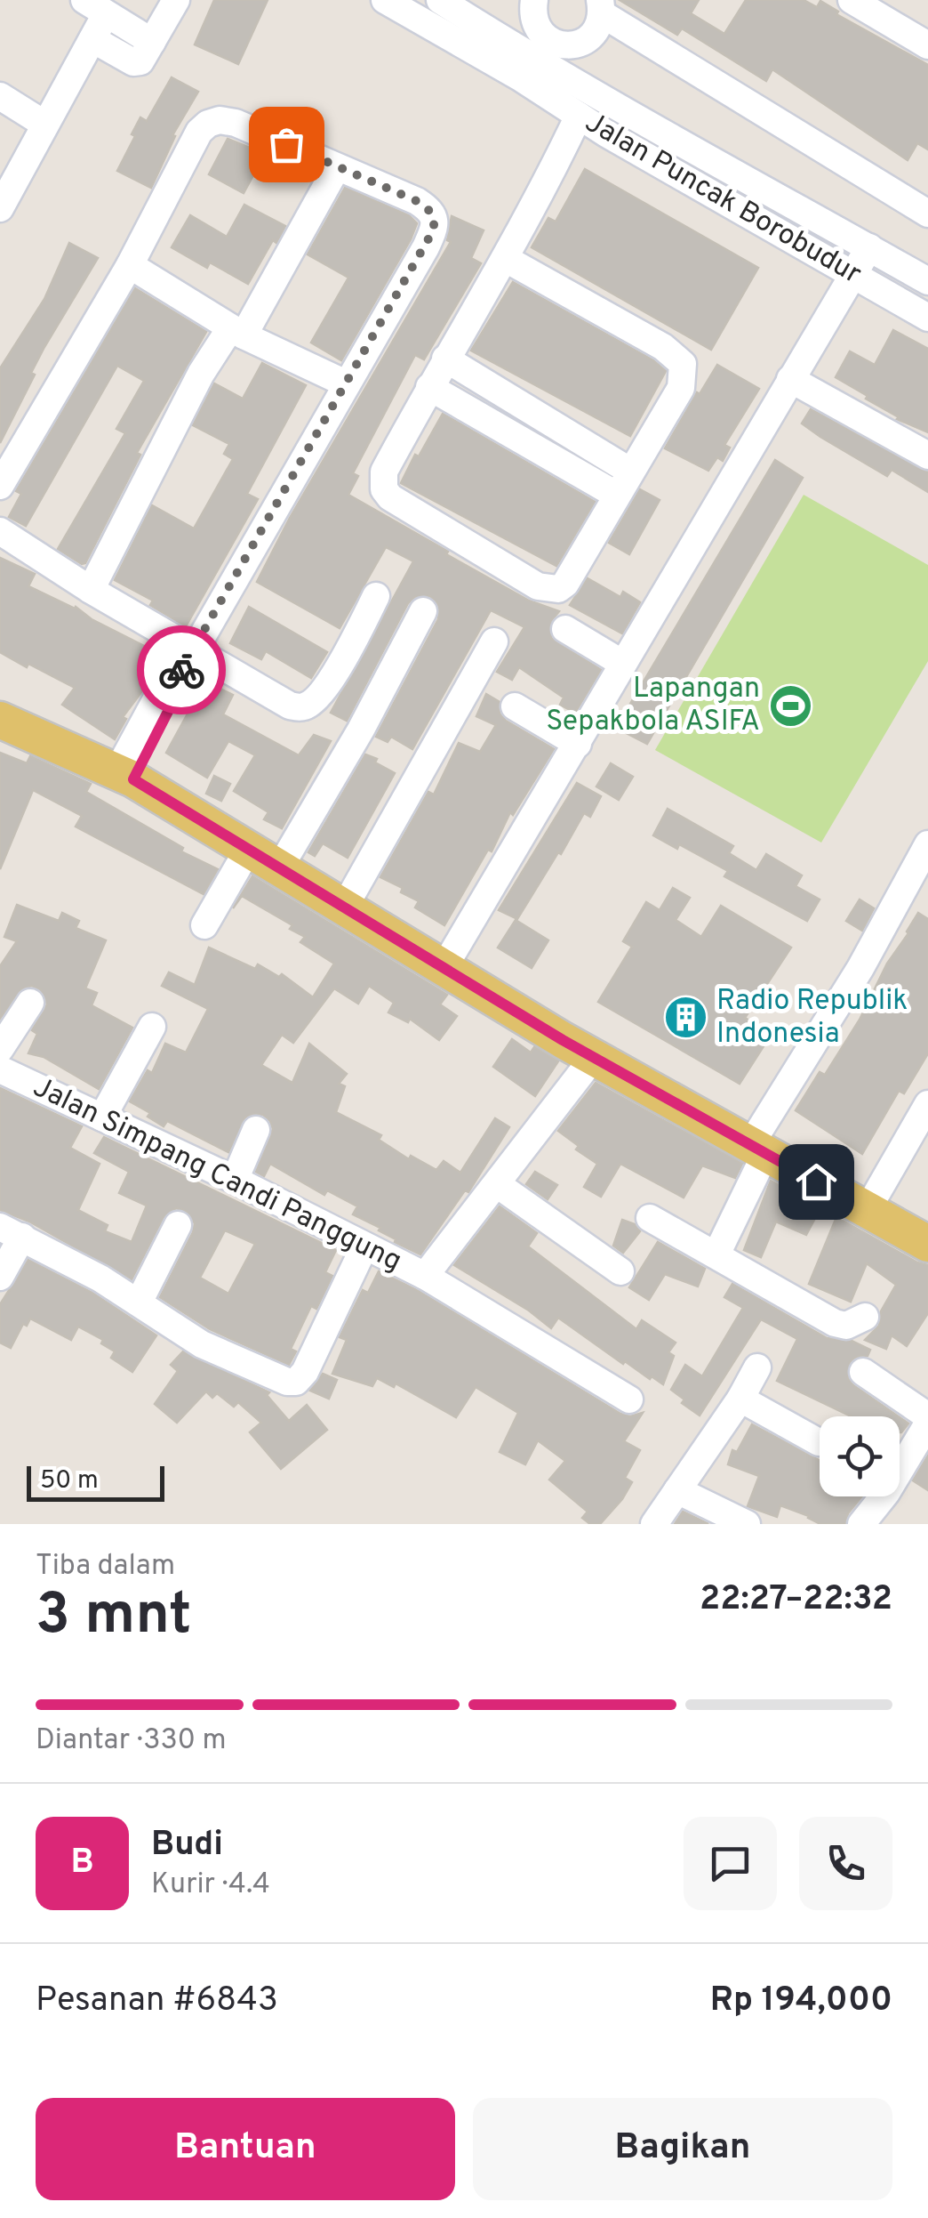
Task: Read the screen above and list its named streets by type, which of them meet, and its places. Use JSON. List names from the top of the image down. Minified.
{"streets":{"street":["Jalan Puncak Borobudur","Jalan Simpang Candi Panggung"]},"places":{"sports":["Lapangan Sepakbola ASIFA"],"building":["Radio Republik Indonesia"]},"scale_bar":"50 m","page":{"scale":"50 m","heading":["3 mnt","Tiba dalam","22:27–22:32"],"panel":["Budi","Kurir · 4.4","Pesanan #6843","Rp 194,000"],"bar":"Diantar · 330 m","round":"B","buttons":["Bantuan","Bagikan"]}}
